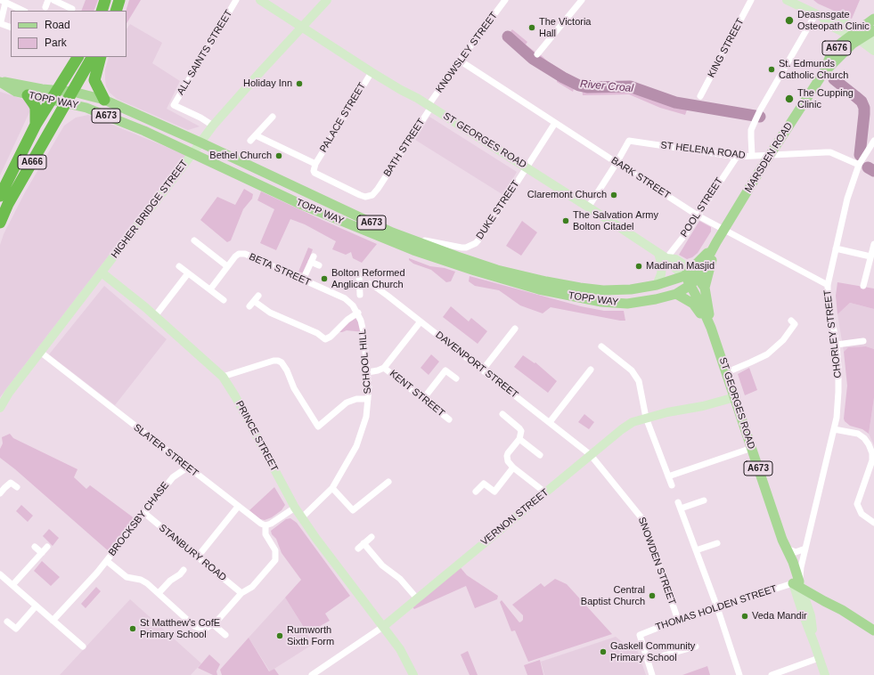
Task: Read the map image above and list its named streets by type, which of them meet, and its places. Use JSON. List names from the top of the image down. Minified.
{"streets":{"highway":["A666"],"main road":["A676","TOPP WAY","A673","ST GEORGES ROAD","MARSDEN ROAD","HIGHER BRIDGE STREET","PRINCE STREET","VERNON STREET"],"street":["KING STREET","ALL SAINTS STREET","KNOWSLEY STREET","PALACE STREET","BATH STREET","ST HELENA ROAD","BARK STREET","POOL STREET","DUKE STREET","BETA STREET","CHORLEY STREET","SCHOOL HILL","DAVENPORT STREET","KENT STREET","SLATER STREET","BROCKSBY CHASE","STANBURY ROAD","SNOWDEN STREET","THOMAS HOLDEN STREET"]},"crossings":[["A676","MARSDEN ROAD"],["ALL SAINTS STREET","HIGHER BRIDGE STREET"],["KNOWSLEY STREET","ST GEORGES ROAD"],["KNOWSLEY STREET","BATH STREET"],["KNOWSLEY STREET","BARK STREET"],["TOPP WAY","A673"],["TOPP WAY","ST GEORGES ROAD"],["TOPP WAY","MARSDEN ROAD"],["TOPP WAY","A666"],["TOPP WAY","HIGHER BRIDGE STREET"],["TOPP WAY","DUKE STREET"],["A673","ST GEORGES ROAD"],["PALACE STREET","ST GEORGES ROAD"],["PALACE STREET","BATH STREET"],["ST GEORGES ROAD","BATH STREET"],["ST GEORGES ROAD","MARSDEN ROAD"],["ST GEORGES ROAD","POOL STREET"],["ST GEORGES ROAD","HIGHER BRIDGE STREET"],["ST GEORGES ROAD","DUKE STREET"],["ST GEORGES ROAD","CHORLEY STREET"],["ST GEORGES ROAD","VERNON STREET"],["ST GEORGES ROAD","THOMAS HOLDEN STREET"],["ST HELENA ROAD","BARK STREET"],["ST HELENA ROAD","POOL STREET"],["ST HELENA ROAD","CHORLEY STREET"],["BARK STREET","POOL STREET"],["BARK STREET","DUKE STREET"],["BARK STREET","CHORLEY STREET"],["HIGHER BRIDGE STREET","PRINCE STREET"],["HIGHER BRIDGE STREET","SLATER STREET"],["BETA STREET","SCHOOL HILL"],["CHORLEY STREET","THOMAS HOLDEN STREET"],["SCHOOL HILL","PRINCE STREET"],["DAVENPORT STREET","VERNON STREET"],["DAVENPORT STREET","SNOWDEN STREET"],["PRINCE STREET","VERNON STREET"],["SLATER STREET","BROCKSBY CHASE"],["VERNON STREET","SNOWDEN STREET"],["BROCKSBY CHASE","STANBURY ROAD"],["SNOWDEN STREET","THOMAS HOLDEN STREET"]],"water":["River Croal"],"places":["Deasnsgate Osteopath Clinic","The Victoria Hall","St. Edmunds Catholic Church","Holiday Inn","The Cupping Clinic","Bethel Church","Claremont Church","The Salvation Army Bolton Citadel","Madinah Masjid","Bolton Reformed Anglican Church","Central Baptist Church","Veda Mandir","St Matthew's CofE Primary School","Rumworth Sixth Form","Gaskell Community Primary School"],"legend":["Road","Park"]}
